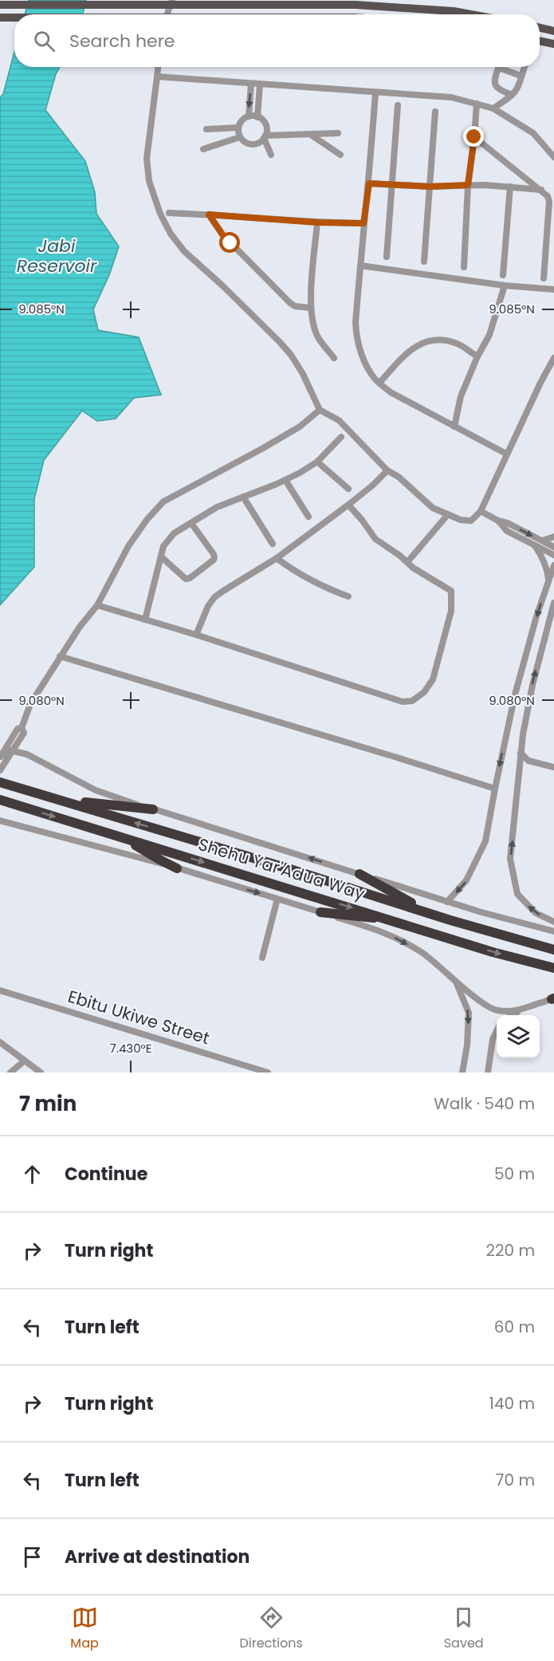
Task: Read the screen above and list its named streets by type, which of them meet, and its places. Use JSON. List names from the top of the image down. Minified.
{"streets":{"highway":["Shehu Yar'Adua Way"],"street":["Ebitu Ukiwe Street"]},"water":["Jabi Reservoir"],"page":{"search":"Search here","heading":["7 min","Walk · 540 m"],"list":[["Continue","50 m"],["Turn right","220 m"],["Turn left","60 m"],["Turn right","140 m"],["Turn left","70 m"],"Arrive at destination"],"nav":["Map","Directions","Saved"]},"coordinates":["9.085°N","9.080°N","7.430°E"]}
